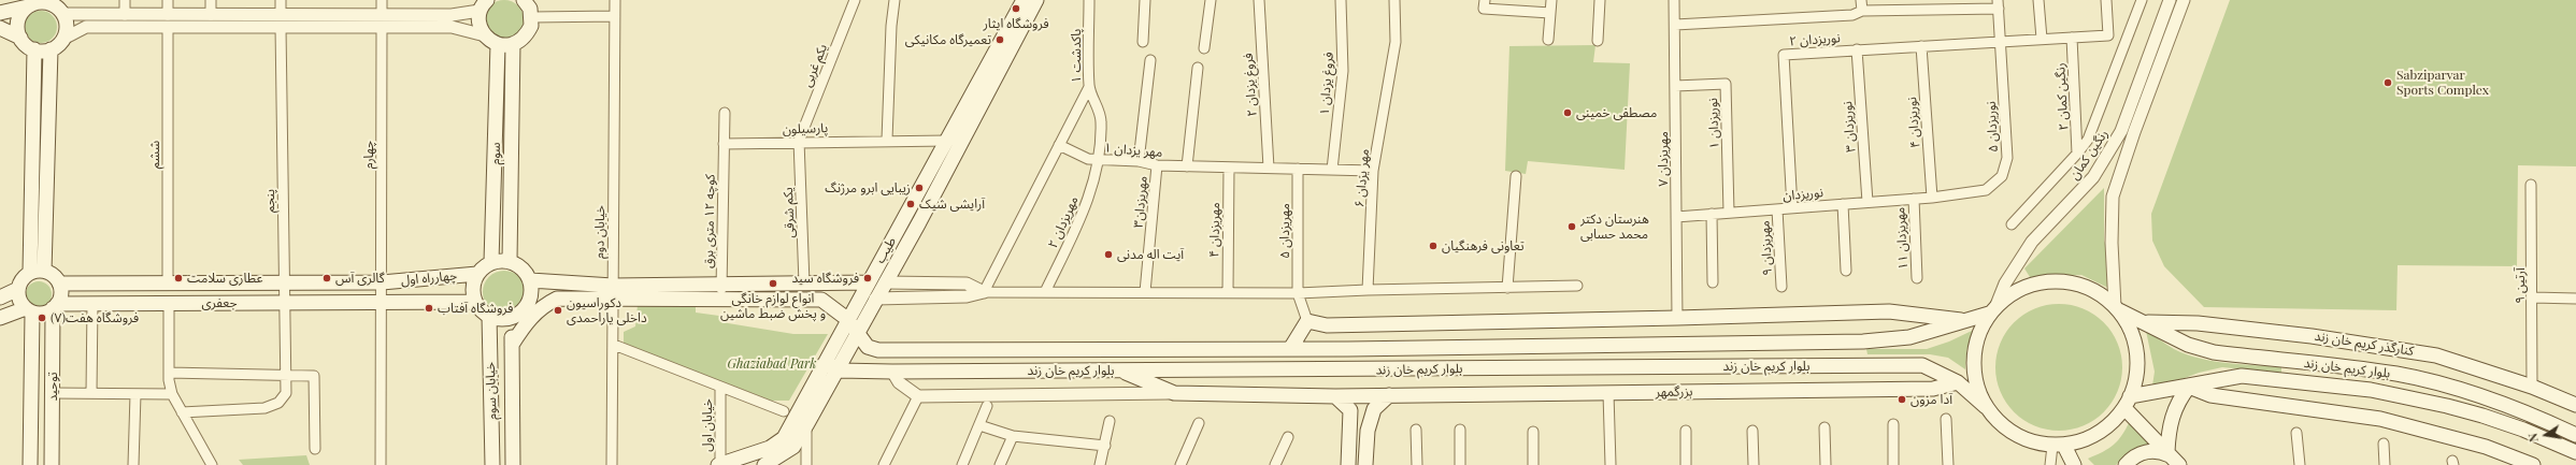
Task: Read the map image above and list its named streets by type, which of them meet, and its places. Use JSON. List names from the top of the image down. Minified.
{"streets":{"main road":["سوم","طیب","چهارراه اول","جعفری","کنارگذر کریم خان زند","بلوار کریم خان زند","توحید","خیابان سوم","بزرگمهر"],"street":["نوریزدان ۲","پاکدشت ۱","یکم غربی","فروغ یزدان ۱","فروغ یزدان ۲","رنگین کمان ۲","نوریزدان ۴","نوریزدان ۱","نوریزدان ۳","نوریزدان ۵","پارسیلون","مهر یزدان ۱","ششم","چهارم","رنگین کمان","مهریزدان ۷","مهر یزدان ۶","نوریزدان","پنجم","مهریزدان۳","یکم شرقی","کوچه ۱۲ متری برق","مهریزدان ۲","مهریزدان ۴","مهریزدان ۵","خیابان دوم","مهریزدان ۱۱","مهریزدان ۹","آرتین ۹","خیابان اول"]},"crossings":[["نوریزدان ۲","رنگین کمان ۲"],["نوریزدان ۲","نوریزدان ۴"],["نوریزدان ۲","نوریزدان ۳"],["نوریزدان ۲","نوریزدان ۵"],["نوریزدان ۲","نوریزدان"],["پاکدشت ۱","مهر یزدان ۱"],["پاکدشت ۱","مهریزدان ۲"],["یکم غربی","پارسیلون"],["یکم غربی","یکم شرقی"],["فروغ یزدان ۱","مهر یزدان ۱"],["فروغ یزدان ۲","مهر یزدان ۱"],["نوریزدان ۴","نوریزدان ۵"],["نوریزدان ۴","نوریزدان"],["نوریزدان ۱","مهریزدان ۷"],["نوریزدان ۱","نوریزدان"],["نوریزدان ۳","نوریزدان"],["نوریزدان ۵","نوریزدان"],["پارسیلون","یکم شرقی"],["پارسیلون","کوچه ۱۲ متری برق"],["پارسیلون","طیب"],["مهر یزدان ۱","مهر یزدان ۶"],["مهر یزدان ۱","مهریزدان۳"],["مهر یزدان ۱","مهریزدان ۲"],["مهر یزدان ۱","مهریزدان ۴"],["مهر یزدان ۱","مهریزدان ۵"],["سوم","چهارراه اول"],["سوم","خیابان سوم"],["ششم","جعفری"],["چهارم","چهارراه اول"],["چهارم","جعفری"],["رنگین کمان","بلوار کریم خان زند"],["مهریزدان ۷","نوریزدان"],["نوریزدان","مهریزدان ۱۱"],["نوریزدان","مهریزدان ۹"],["پنجم","جعفری"],["کوچه ۱۲ متری برق","بلوار کریم خان زند"],["طیب","بلوار کریم خان زند"],["طیب","خیابان اول"],["چهارراه اول","جعفری"],["چهارراه اول","خیابان سوم"],["آرتین ۹","کنارگذر کریم خان زند"],["جعفری","توحید"],["کنارگذر کریم خان زند","بلوار کریم خان زند"],["بلوار کریم خان زند","بزرگمهر"]],"parks":["Ghaziabad Park"],"places":["فروشگاه ایثار","تعمیرگاه مکانیکی","Sabziparvar Sports Complex","مصطفی خمینی","زیبایی ابرو مرژنگ","آرایشی شیک","هنرستان دکتر محمد حسابی","تعاونی فرهنگیان","آیت اله مدنی","عطاری سلامت","گالری آس","فروشگاه سید","انواع لوازم خانگی و پخش ضبط ماشین","فروشگاه آفتاب","دکوراسیون داخلی یاراحمدی","فروشگاه هفت(۷)","آدا مزون"],"north":"left"}
